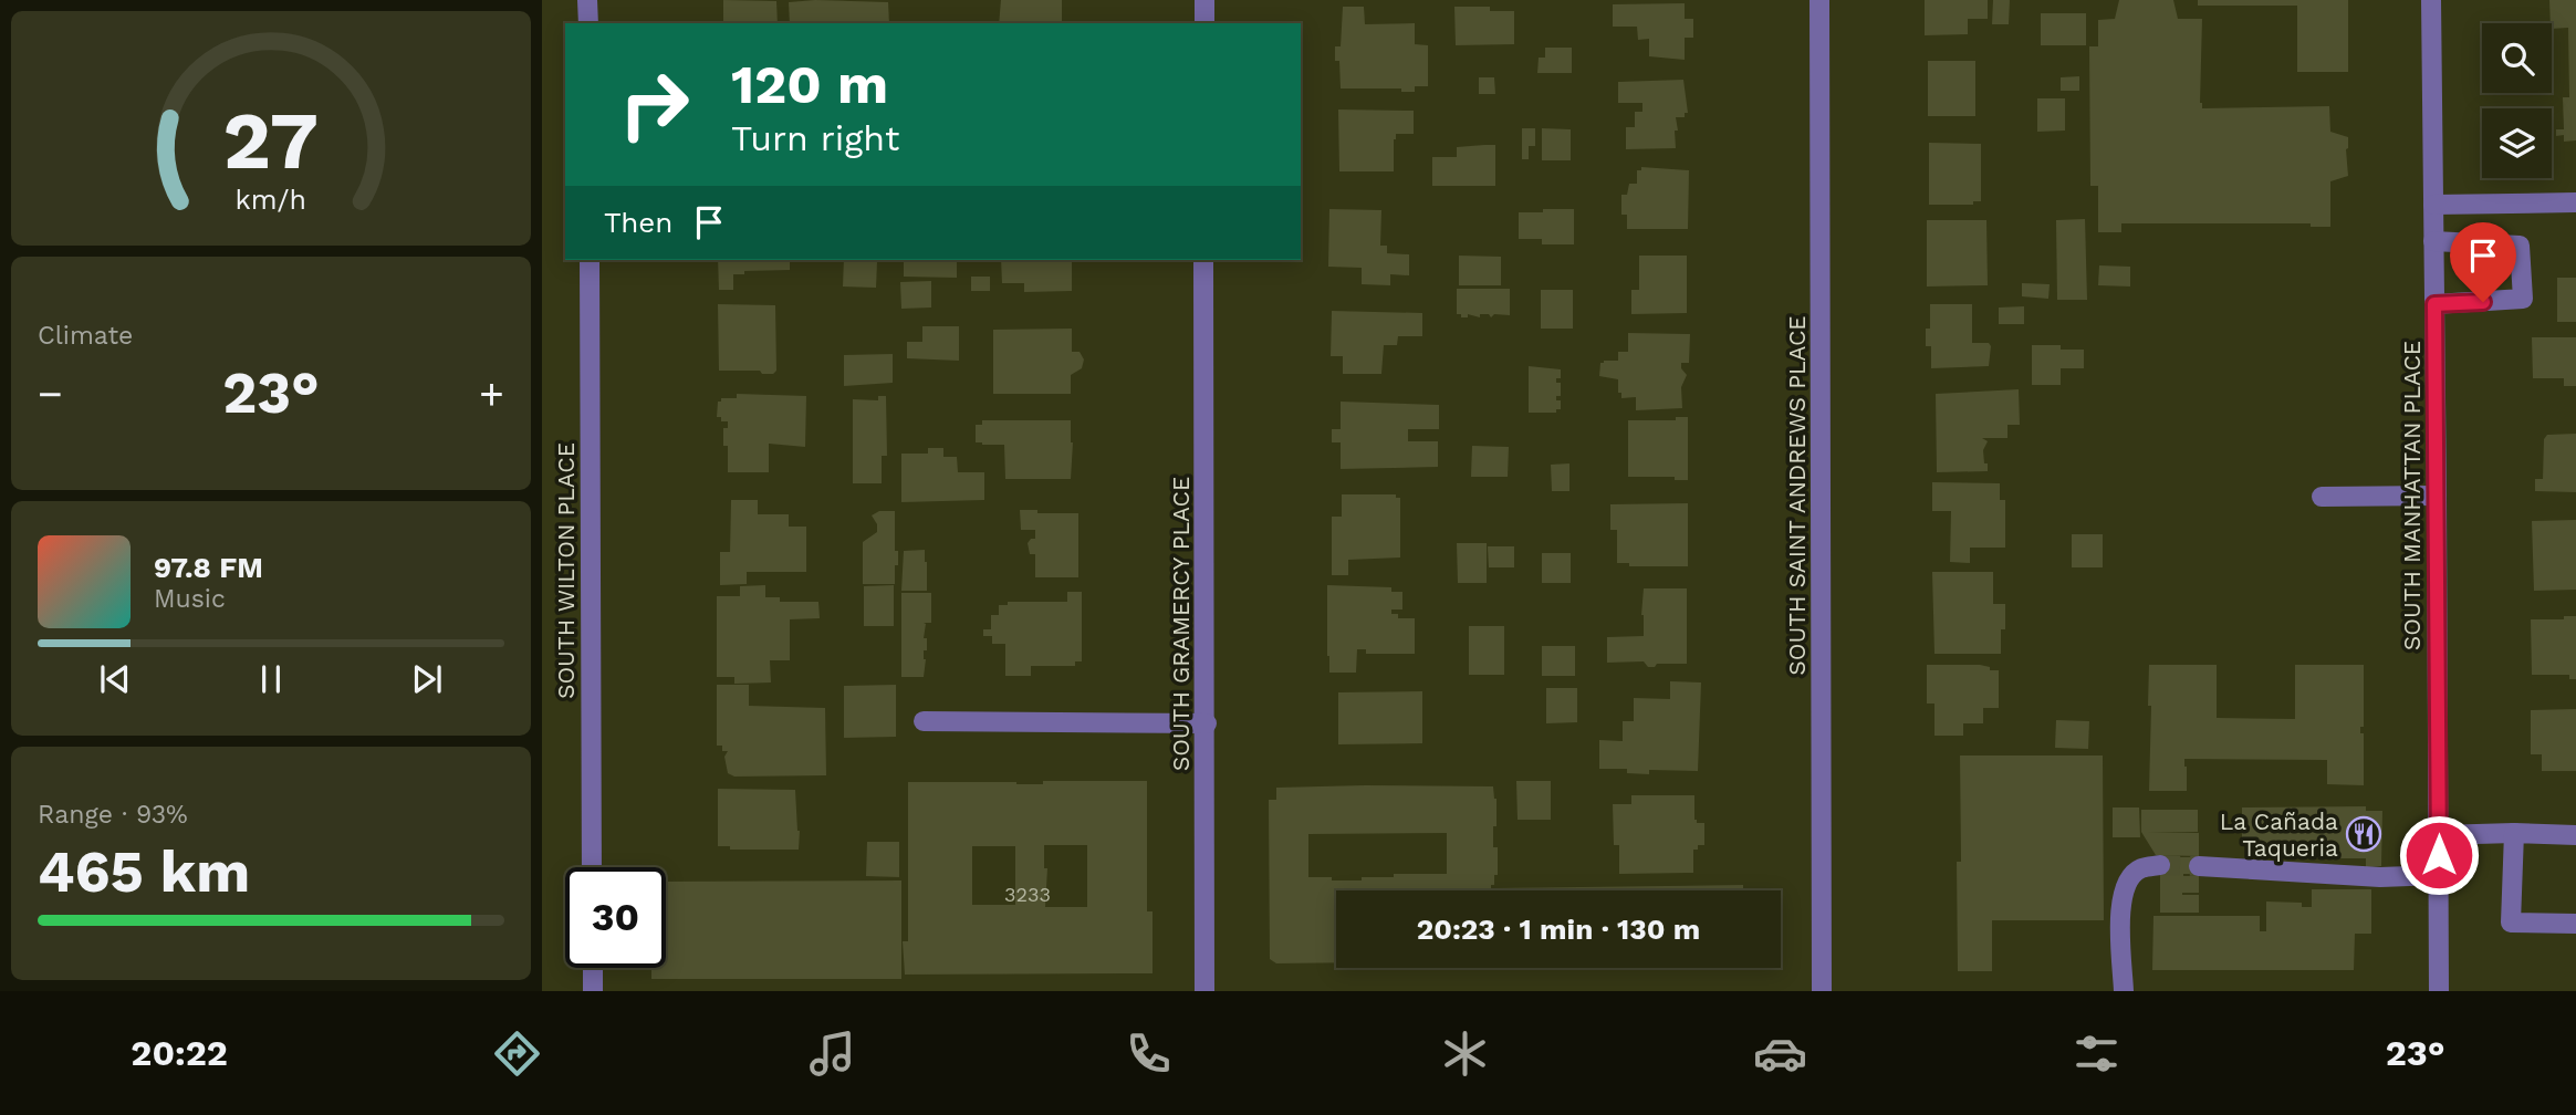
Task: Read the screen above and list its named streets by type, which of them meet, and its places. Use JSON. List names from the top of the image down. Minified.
{"streets":{"street":["SOUTH SAINT ANDREWS PLACE","SOUTH MANHATTAN PLACE","SOUTH WILTON PLACE","SOUTH GRAMERCY PLACE"]},"places":{"restaurant":["La Cañada Taqueria"]},"house_numbers":["3233"],"page":{"turn":["120 m","Turn right"],"then":"Then","tile":["Climate",["Range · 93%","465 km"]],"heat":["−","23°","+"],"song":["97.8 FM","Music"],"limit":"30","trip":"20:23 · 1 min · 130 m","tabs":["20:22","23°"],"gauge":["27","km/h"]}}
